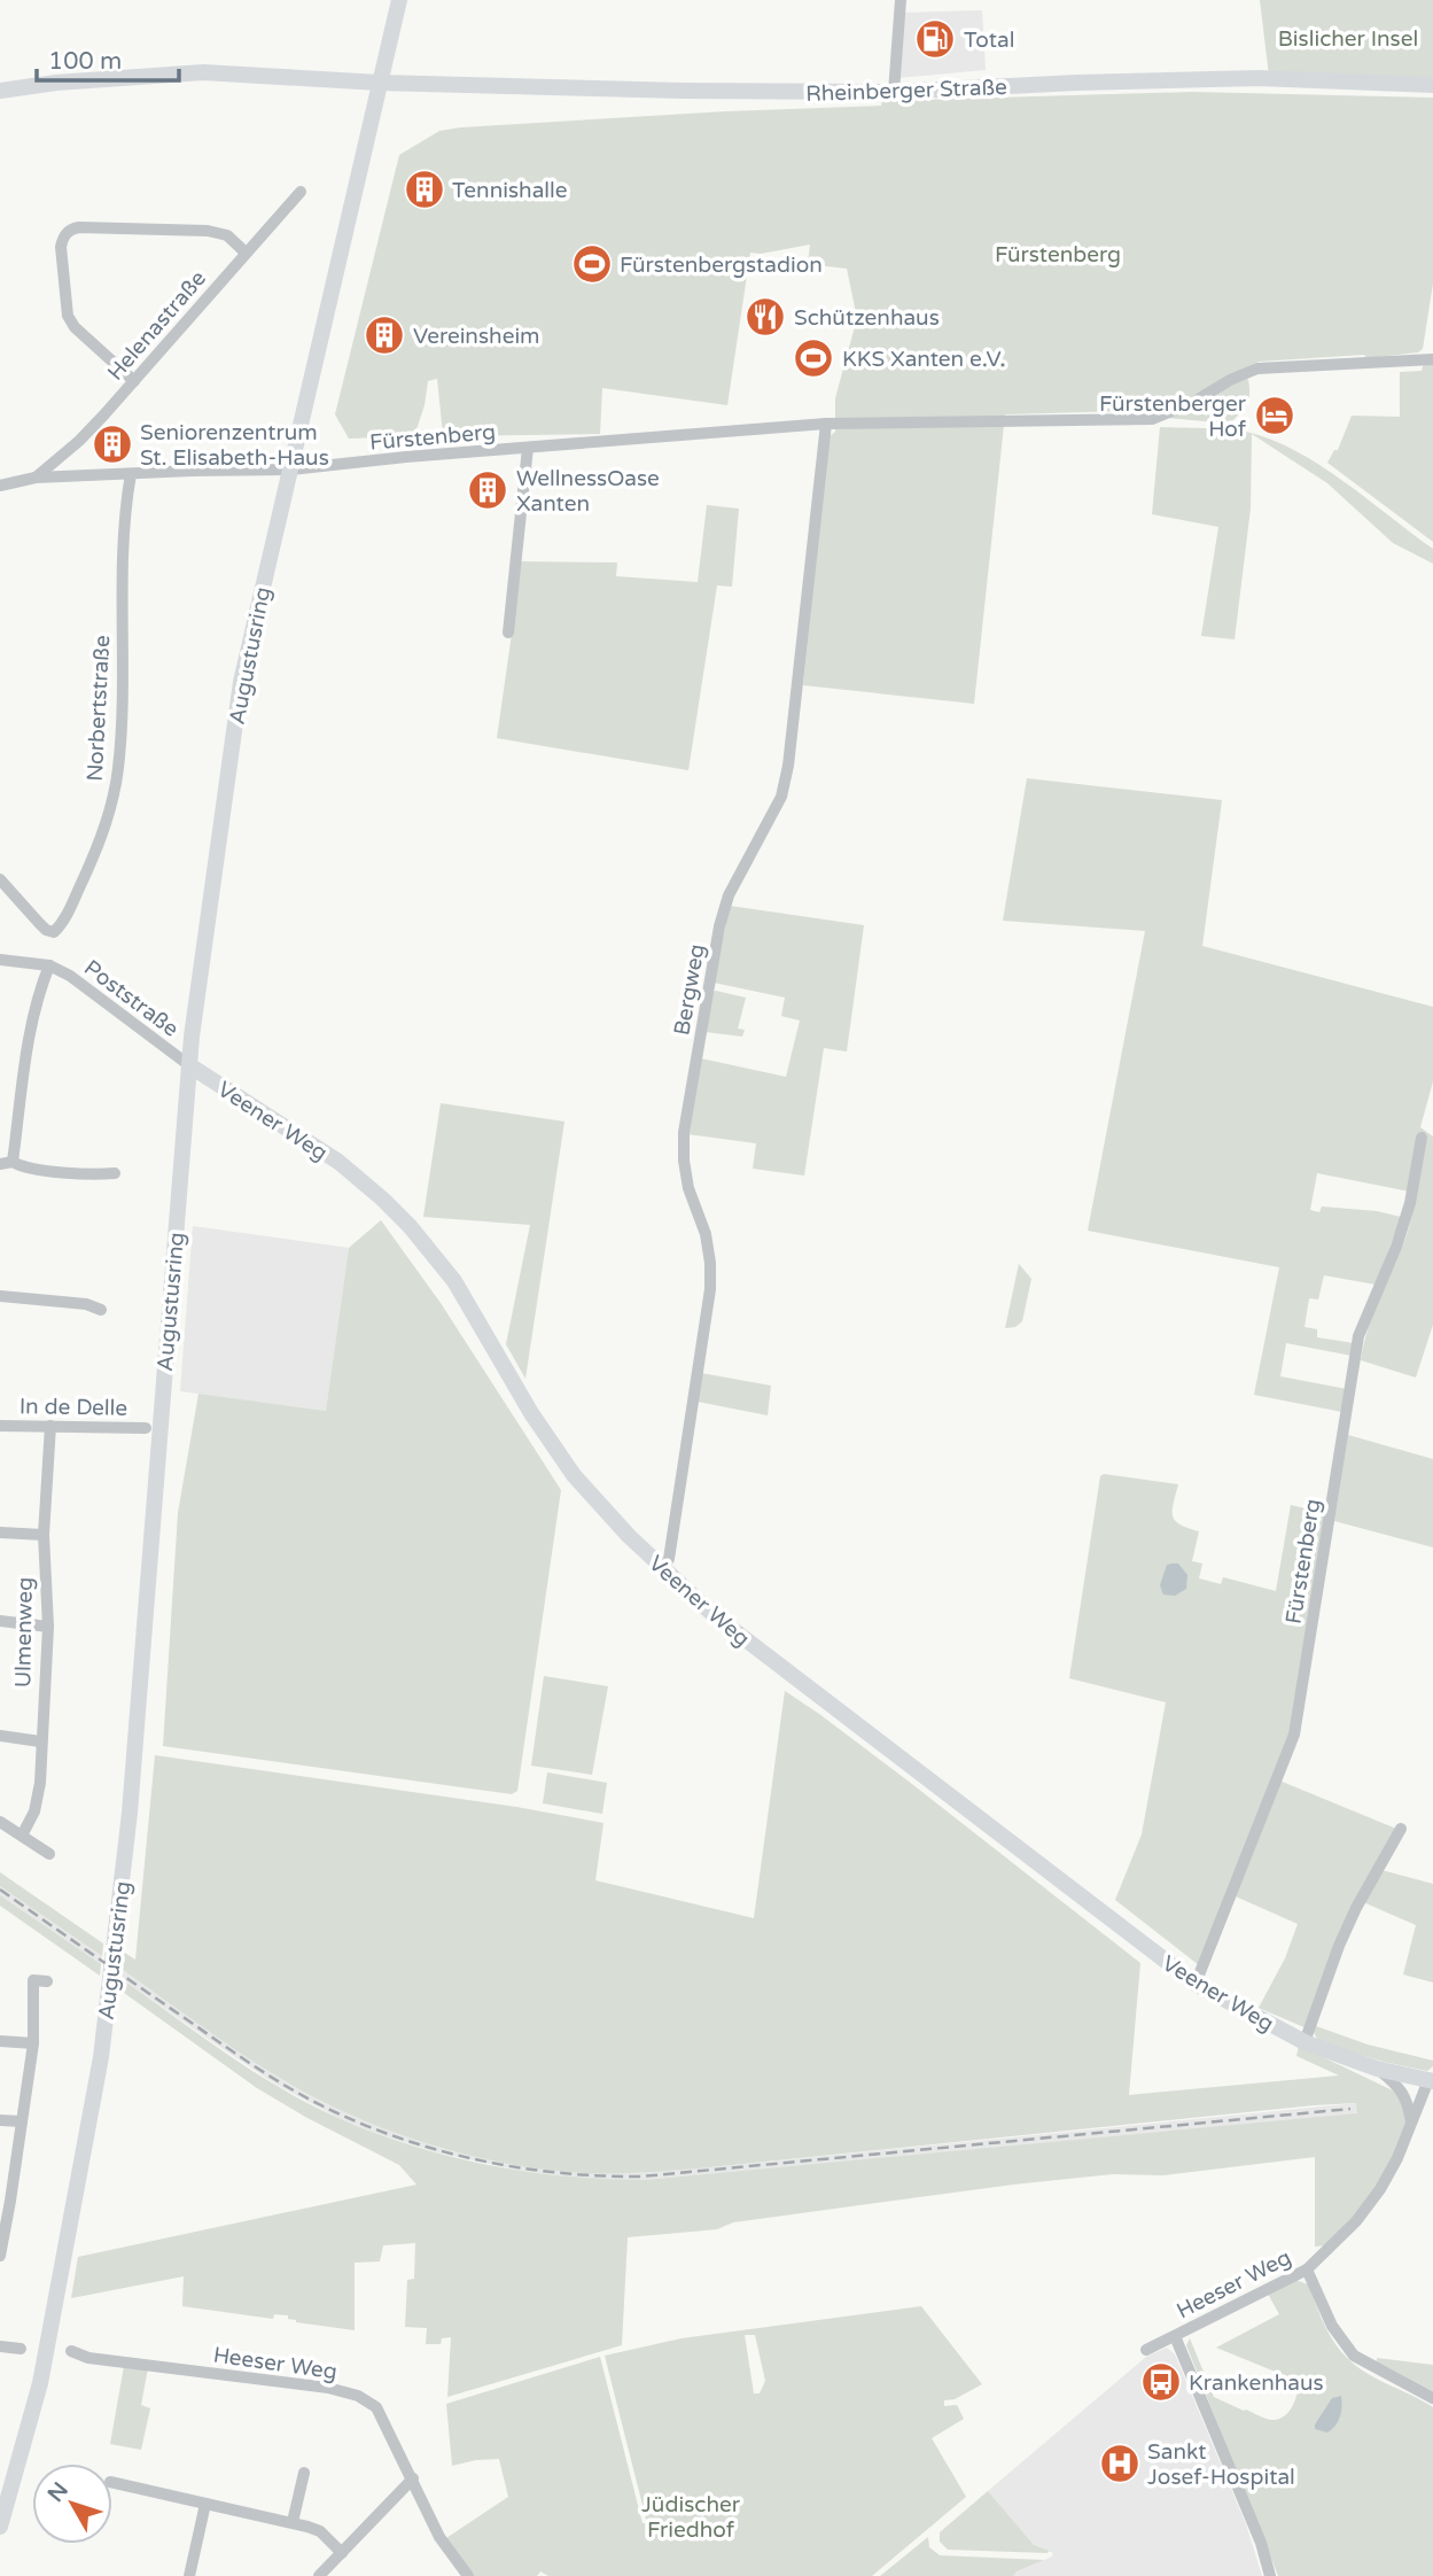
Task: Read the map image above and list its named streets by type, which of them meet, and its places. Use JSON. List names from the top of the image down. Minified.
{"streets":{"main road":["Rheinberger Straße","Augustusring","Veener Weg"],"street":["Helenastraße","Fürstenberg","Norbertstraße","Bergweg","Poststraße","In de Delle","Ulmenweg","Heeser Weg"]},"crossings":[["Rheinberger Straße","Augustusring"],["Helenastraße","Fürstenberg"],["Fürstenberg","Augustusring"],["Fürstenberg","Norbertstraße"],["Fürstenberg","Bergweg"],["Fürstenberg","Veener Weg"],["Augustusring","Poststraße"],["Augustusring","Veener Weg"],["Bergweg","Veener Weg"],["Poststraße","Veener Weg"],["Veener Weg","Heeser Weg"],["In de Delle","Ulmenweg"]],"parks":["Bislicher Insel","Fürstenberg","Jüdischer Friedhof"],"places":{"fuel station":["Total"],"building":["Tennishalle","Vereinsheim","Seniorenzentrum St. Elisabeth-Haus","WellnessOase Xanten"],"sports":["Fürstenbergstadion","KKS Xanten e.V."],"restaurant":["Schützenhaus"],"hotel":["Fürstenberger Hof"],"bus stop":["Krankenhaus"],"hospital":["Sankt Josef-Hospital"]},"scale_bar":"100 m","north":"top left"}
